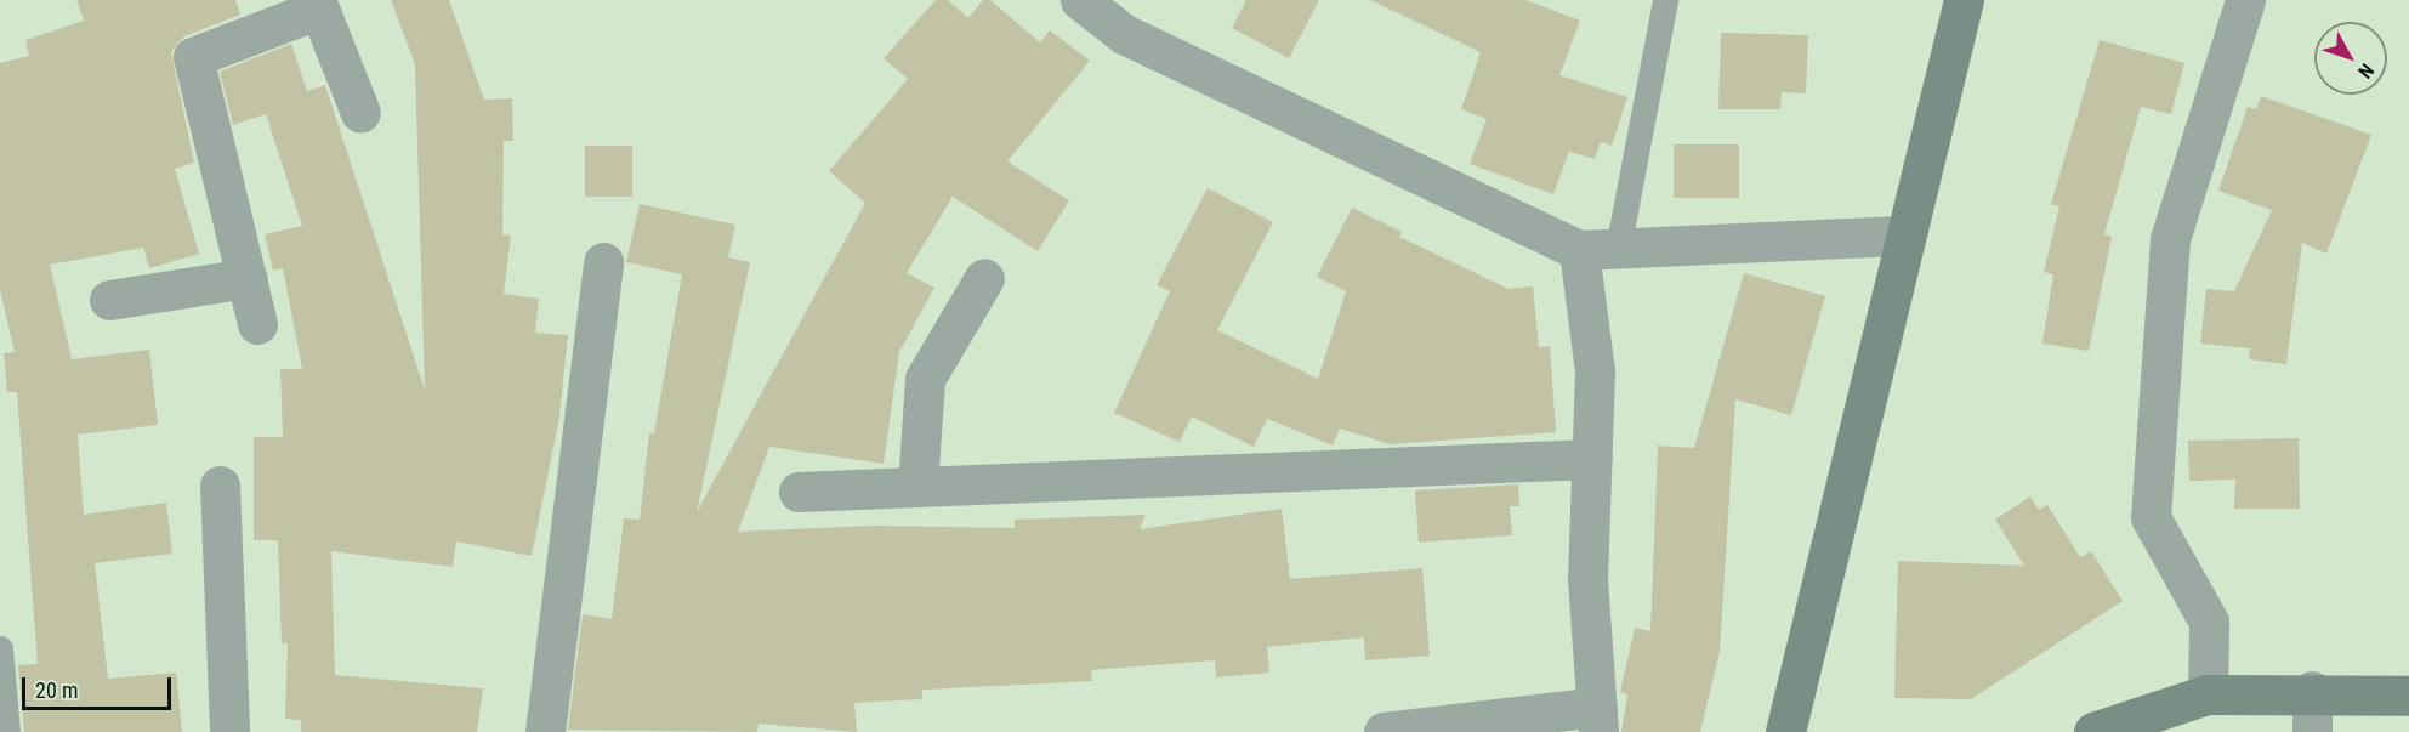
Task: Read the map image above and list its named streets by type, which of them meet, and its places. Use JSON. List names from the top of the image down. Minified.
{"scale_bar":"20 m","north":"bottom right"}
